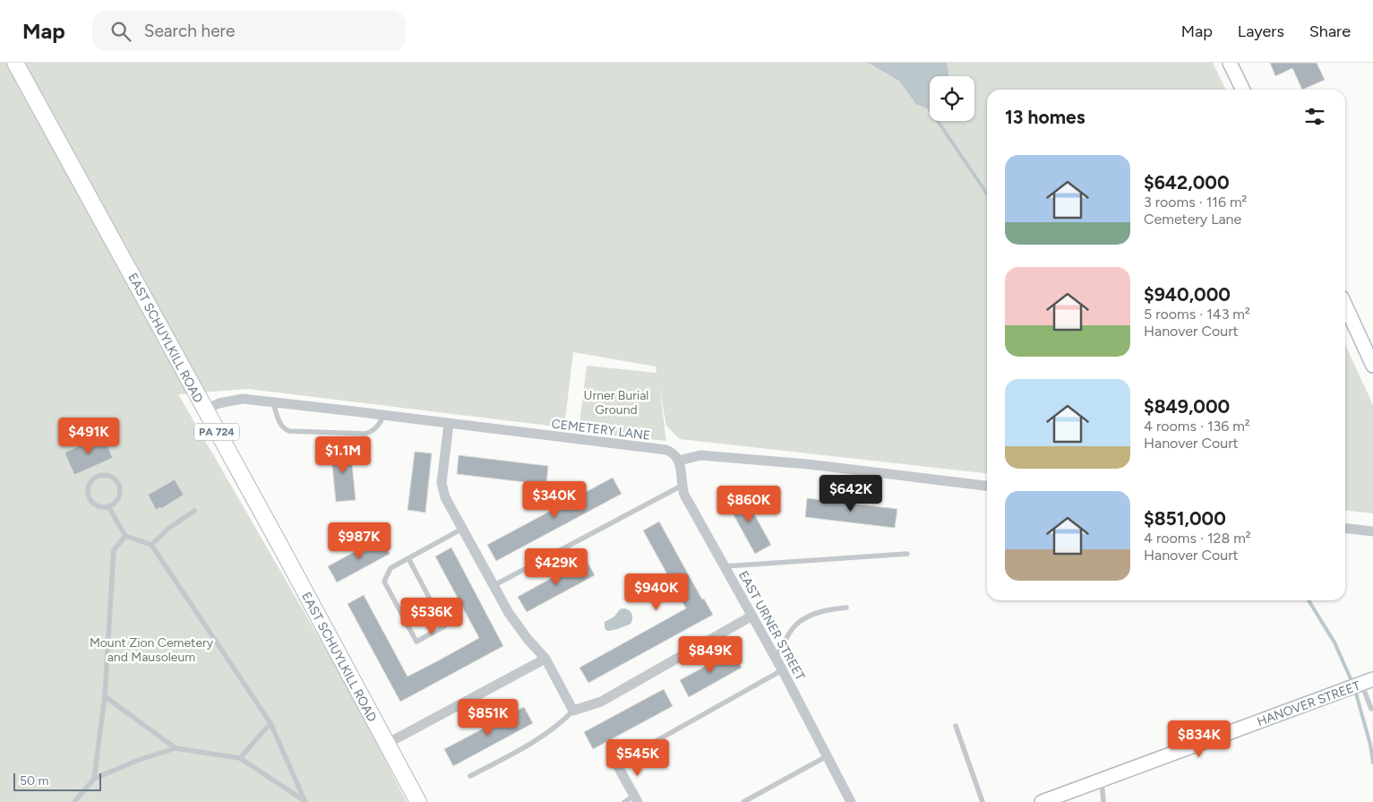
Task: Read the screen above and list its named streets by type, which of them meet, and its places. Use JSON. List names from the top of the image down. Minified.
{"streets":{"main road":["EAST SCHUYLKILL ROAD","PA 724","HANOVER STREET"],"street":["CEMETERY LANE","EAST URNER STREET"]},"crossings":[["EAST SCHUYLKILL ROAD","CEMETERY LANE"],["CEMETERY LANE","EAST URNER STREET"]],"parks":["Urner Burial Ground","Mount Zion Cemetery and Mausoleum"],"scale_bar":"50 m","page":{"header":"Map","search":"Search here","nav":["Map","Layers","Share"],"heading":"13 homes","list":[{"name":"$642,000","note":"3 rooms · 116 m² · Cemetery Lane"},{"name":"$940,000","note":"5 rooms · 143 m² · Hanover Court"},{"name":"$849,000","note":"4 rooms · 136 m² · Hanover Court"},{"name":"$851,000","note":"4 rooms · 128 m² · Hanover Court"}],"price":["$491K","$1.1M","$642K","$340K","$860K","$987K","$429K","$940K","$536K","$849K","$851K","$834K","$545K"],"scale":"50 m"}}
